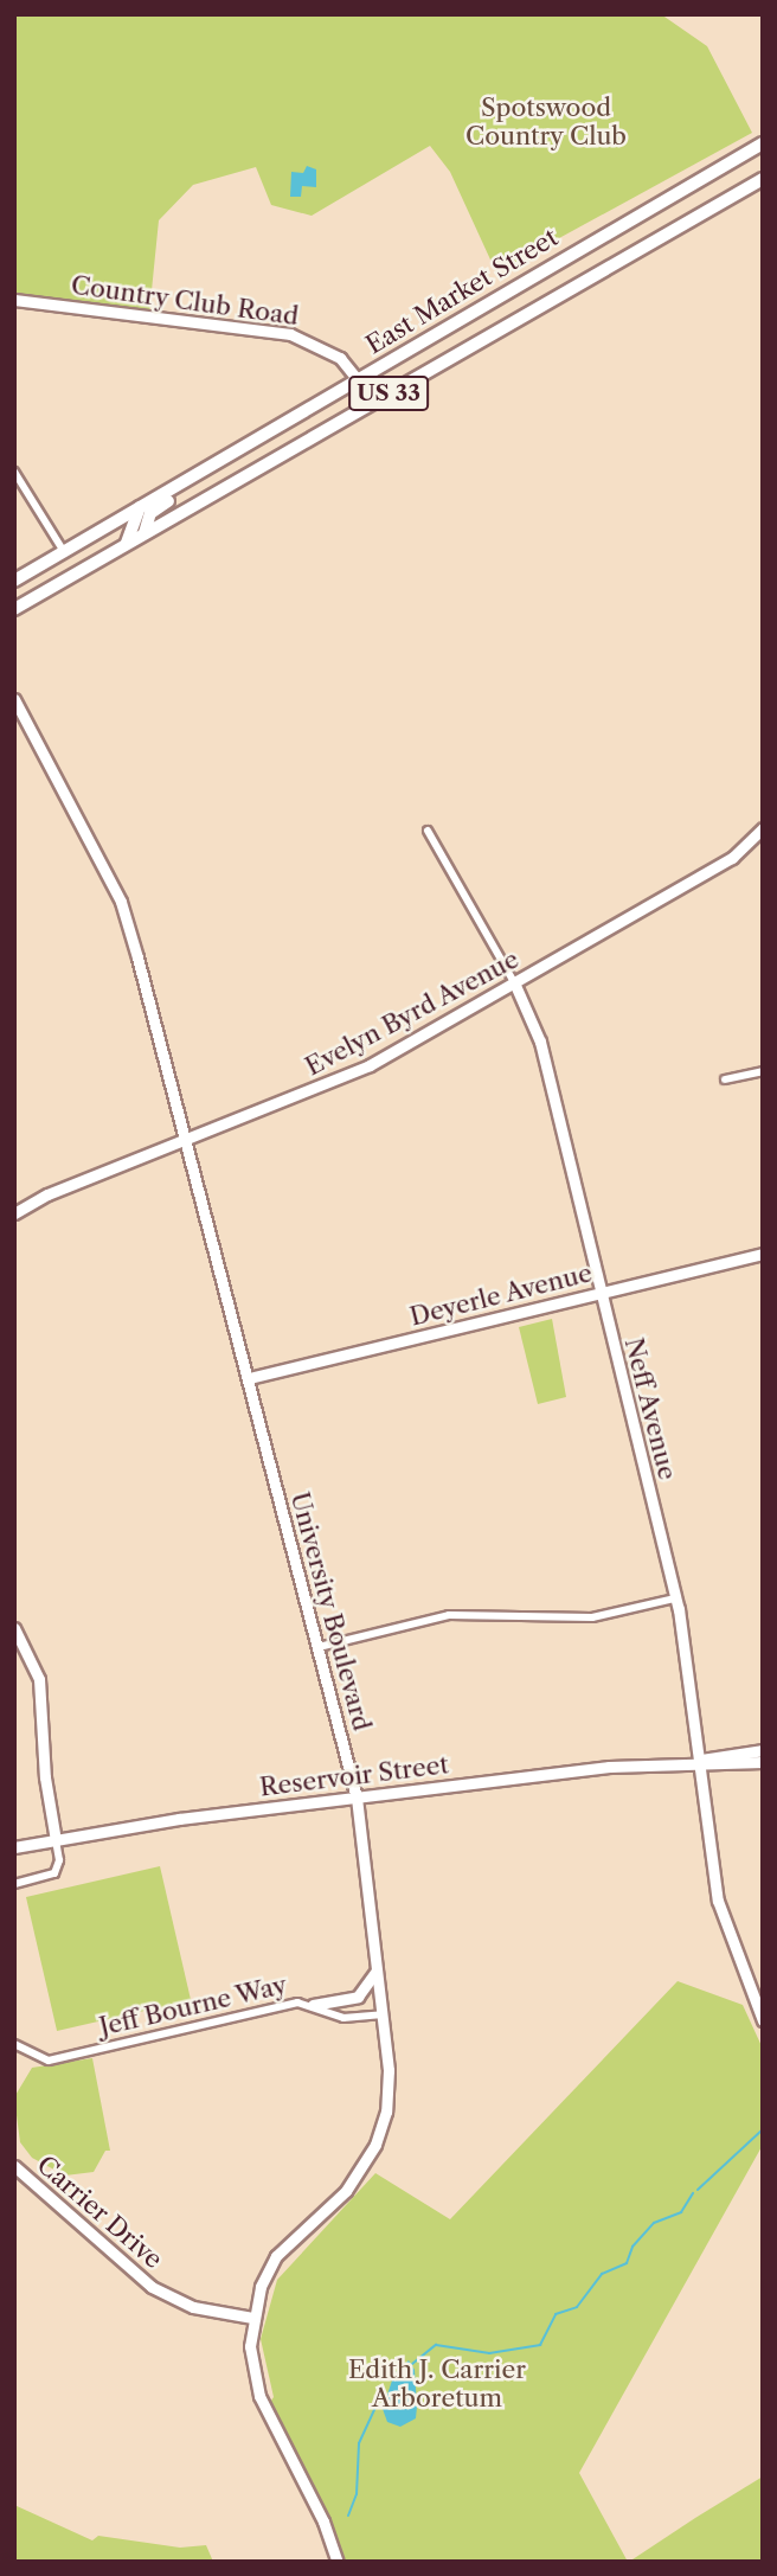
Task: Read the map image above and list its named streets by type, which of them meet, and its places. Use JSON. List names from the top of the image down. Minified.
{"streets":{"highway":["East Market Street","US 33"],"street":["Country Club Road","Evelyn Byrd Avenue","Deyerle Avenue","Neff Avenue","University Boulevard","Reservoir Street","Jeff Bourne Way","Carrier Drive"]},"crossings":[["East Market Street","Country Club Road"],["Evelyn Byrd Avenue","Neff Avenue"],["Evelyn Byrd Avenue","University Boulevard"],["Deyerle Avenue","Neff Avenue"],["Deyerle Avenue","University Boulevard"],["Neff Avenue","Reservoir Street"],["University Boulevard","Reservoir Street"],["University Boulevard","Jeff Bourne Way"],["University Boulevard","Carrier Drive"]],"parks":["Spotswood Country Club","Edith J. Carrier Arboretum"]}
